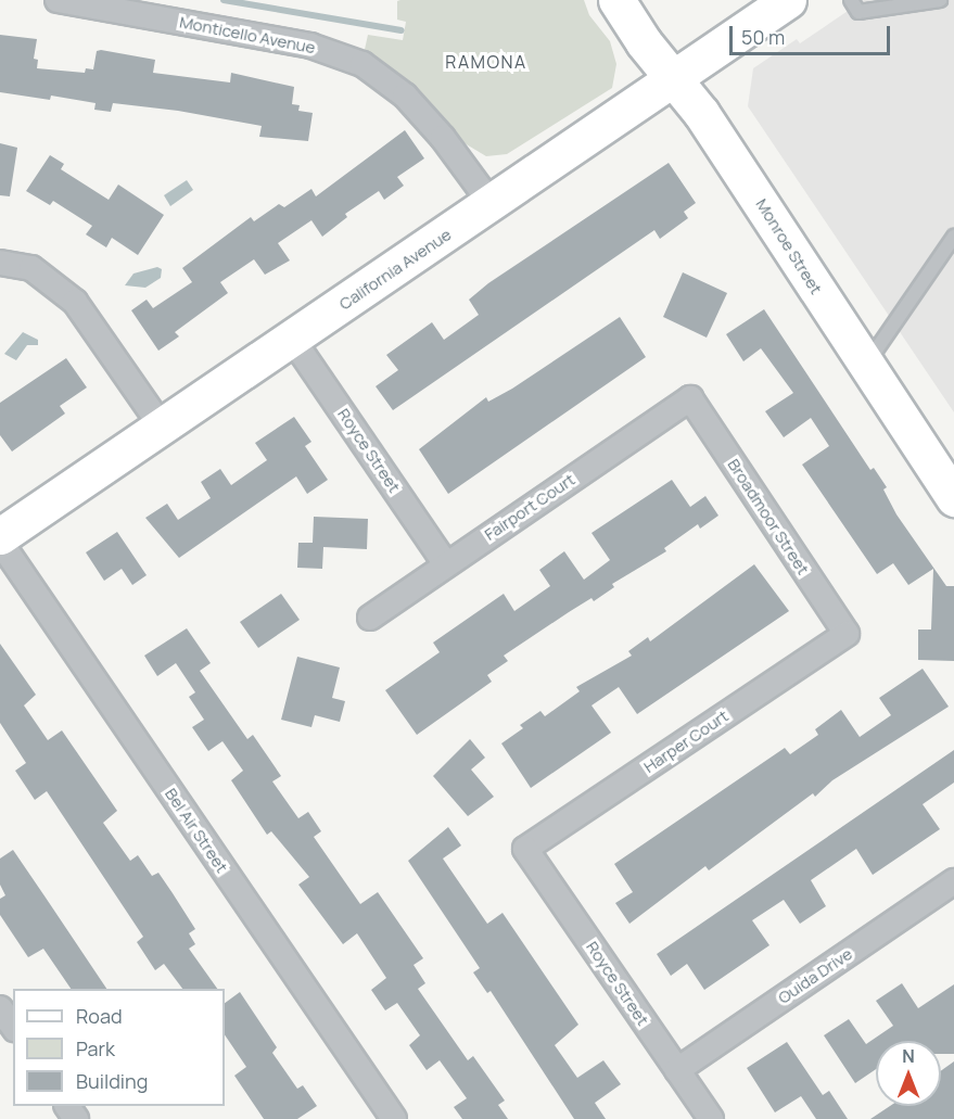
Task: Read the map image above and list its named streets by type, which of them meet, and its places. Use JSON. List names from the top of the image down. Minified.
{"streets":{"main road":["Monroe Street","California Avenue"],"street":["Monticello Avenue","Royce Street","Fairport Court","Broadmoor Street","Harper Court","Bel Air Street","Ouida Drive"]},"crossings":[["Monticello Avenue","California Avenue"],["Monroe Street","California Avenue"],["California Avenue","Royce Street"],["Royce Street","Fairport Court"],["Royce Street","Harper Court"],["Royce Street","Ouida Drive"],["Fairport Court","Broadmoor Street"],["Broadmoor Street","Harper Court"]],"districts":["RAMONA"],"legend":["Road","Park","Building"],"scale_bar":"50 m","north":"top"}
